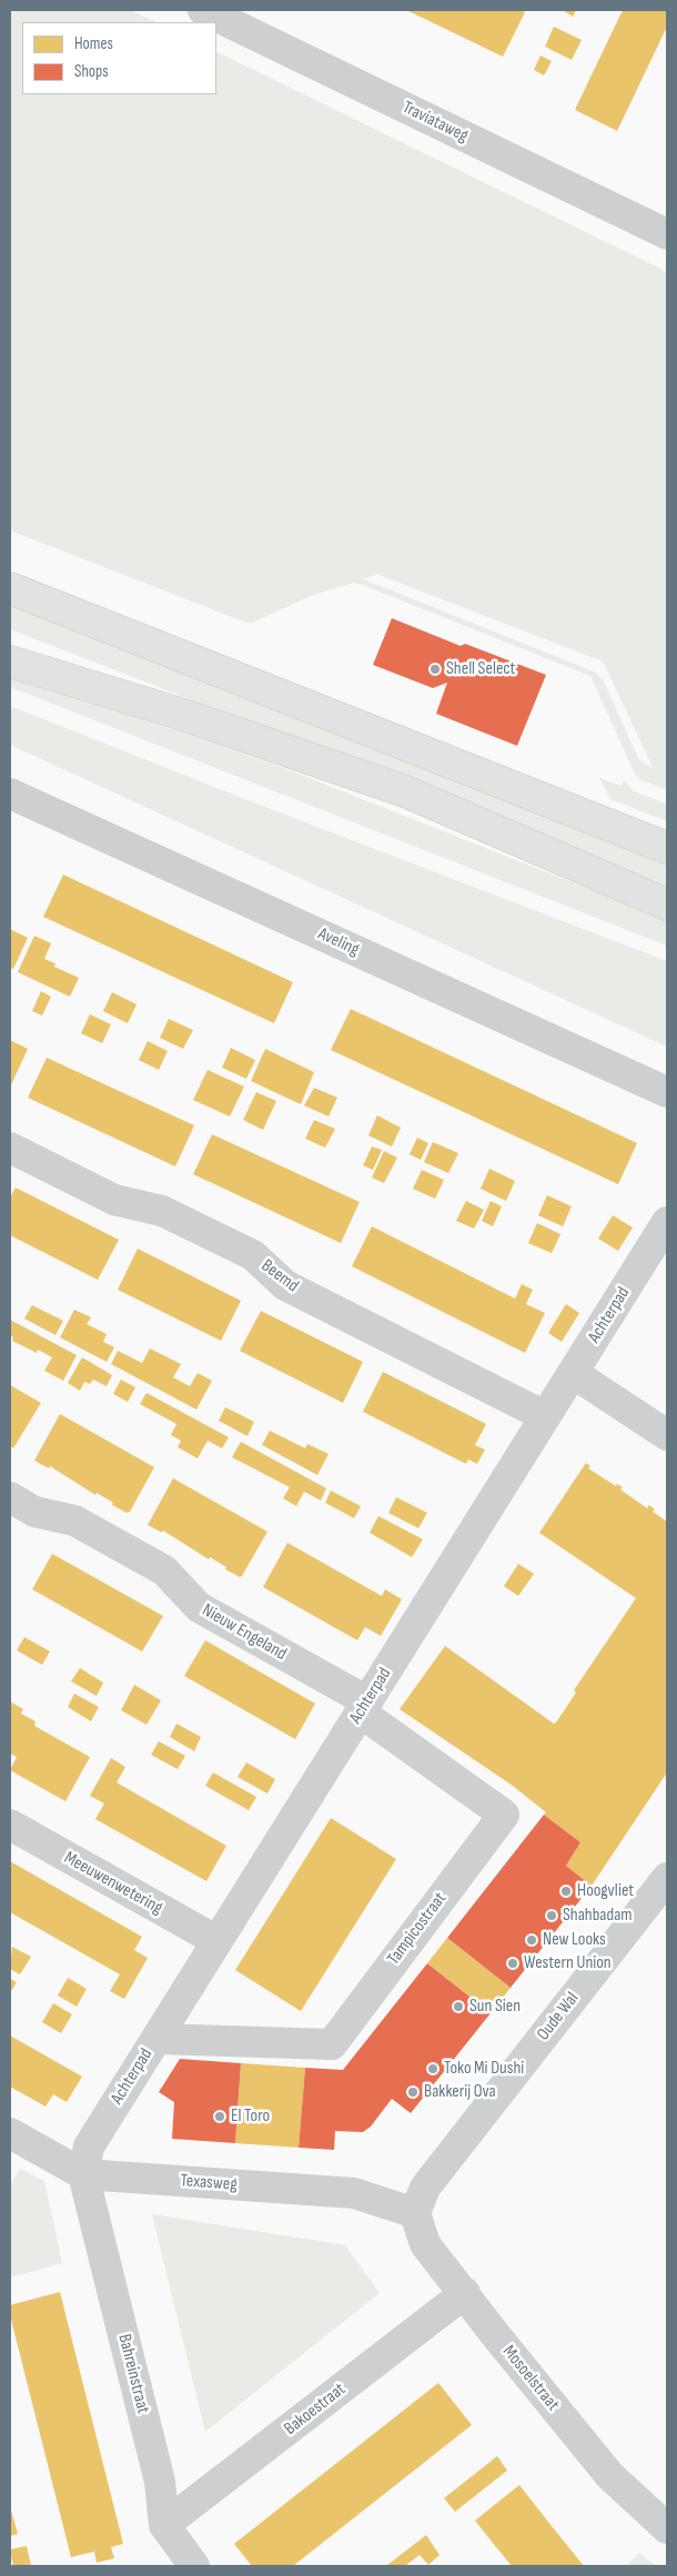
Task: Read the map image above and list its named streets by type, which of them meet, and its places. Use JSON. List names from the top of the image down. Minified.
{"streets":{"street":["Traviataweg","Aveling","Beemd","Achterpad","Nieuw Engeland","Meeuwenwetering","Tampicostraat","Oude Wal","Texasweg","Bahreinstraat","Mosoelstraat","Bakoestraat"]},"crossings":[["Beemd","Achterpad"],["Achterpad","Nieuw Engeland"],["Achterpad","Meeuwenwetering"],["Achterpad","Tampicostraat"],["Achterpad","Texasweg"],["Achterpad","Bahreinstraat"],["Nieuw Engeland","Tampicostraat"],["Oude Wal","Texasweg"],["Oude Wal","Mosoelstraat"],["Texasweg","Bahreinstraat"],["Texasweg","Mosoelstraat"],["Bahreinstraat","Bakoestraat"],["Mosoelstraat","Bakoestraat"]],"places":["Shell Select","Hoogvliet","Shahbadam","New Looks","Western Union","Sun Sien","Toko Mi Dushi","Bakkerij Ova","El Toro"],"legend":["Homes","Shops"]}
